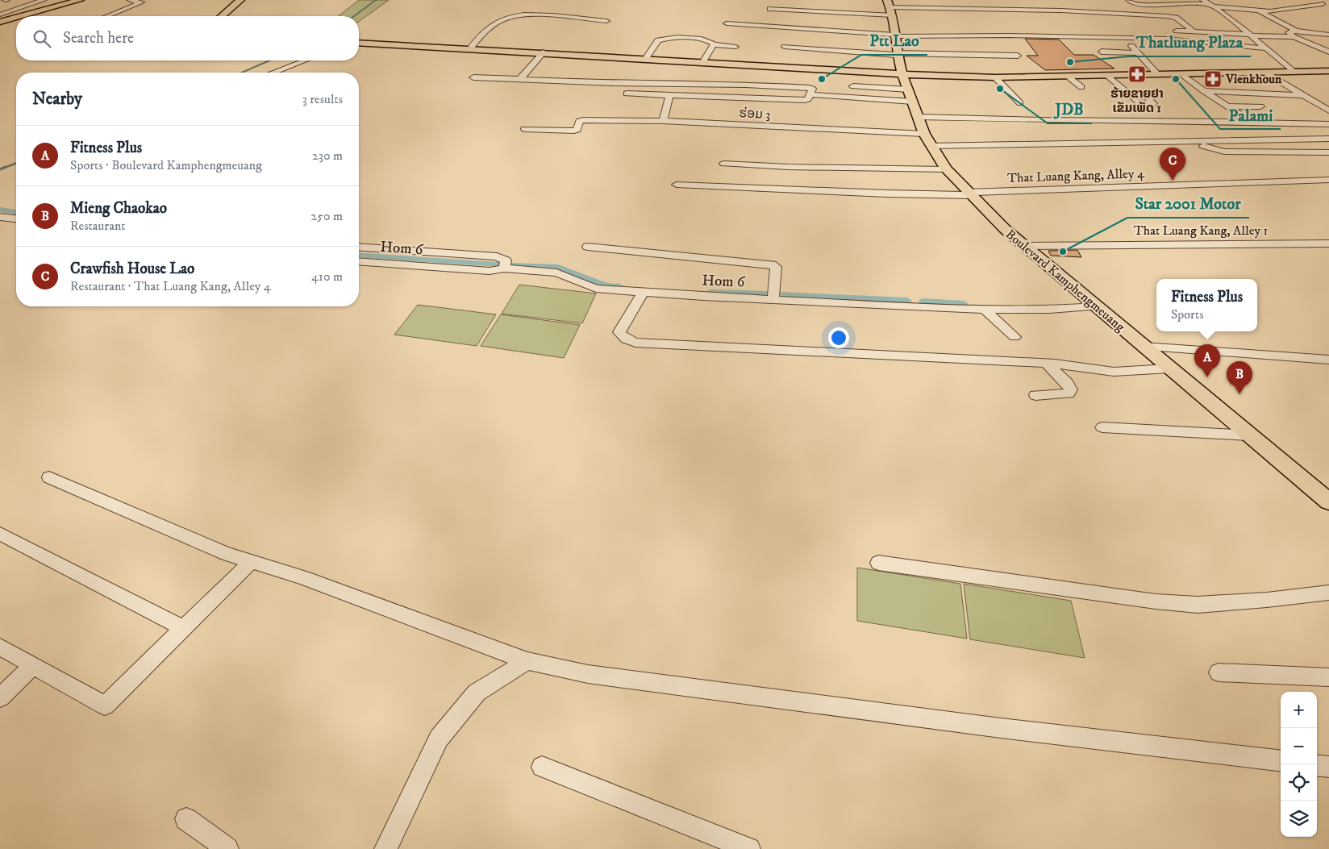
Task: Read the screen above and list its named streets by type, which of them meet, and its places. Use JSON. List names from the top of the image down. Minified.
{"streets":{"main road":["Boulevard Kamphengmeuang"],"street":["ຮ່ອມ 3","That Luang Kang, Alley 4","That Luang Kang, Alley 1","Hom 6"]},"crossings":[["ຮ່ອມ 3","Boulevard Kamphengmeuang"],["That Luang Kang, Alley 4","Boulevard Kamphengmeuang"],["That Luang Kang, Alley 1","Boulevard Kamphengmeuang"],["Hom 6","Boulevard Kamphengmeuang"]],"places":{"other":["Thatluang Plaza","Ptt Lao","Palami","JDB","Star 2001 Motor"],"pharmacy":["ຮ້າຍຂາຍຢາ ເຂັມເພັດ 1","Vienkhoun"]},"page":{"search":"Search here","heading":["Nearby","3 results"],"list":[{"mark":"A","name":"Fitness Plus","note":"Sports · Boulevard Kamphengmeuang","value":"230 m"},{"mark":"B","name":"Mieng Chaokao","note":"Restaurant","value":"250 m"},{"mark":"C","name":"Crawfish House Lao","note":"Restaurant · That Luang Kang, Alley 4","value":"410 m"}],"pins":["C","A","B"],"popup":["Fitness Plus","Sports"],"map_buttons":["+","−"]}}
